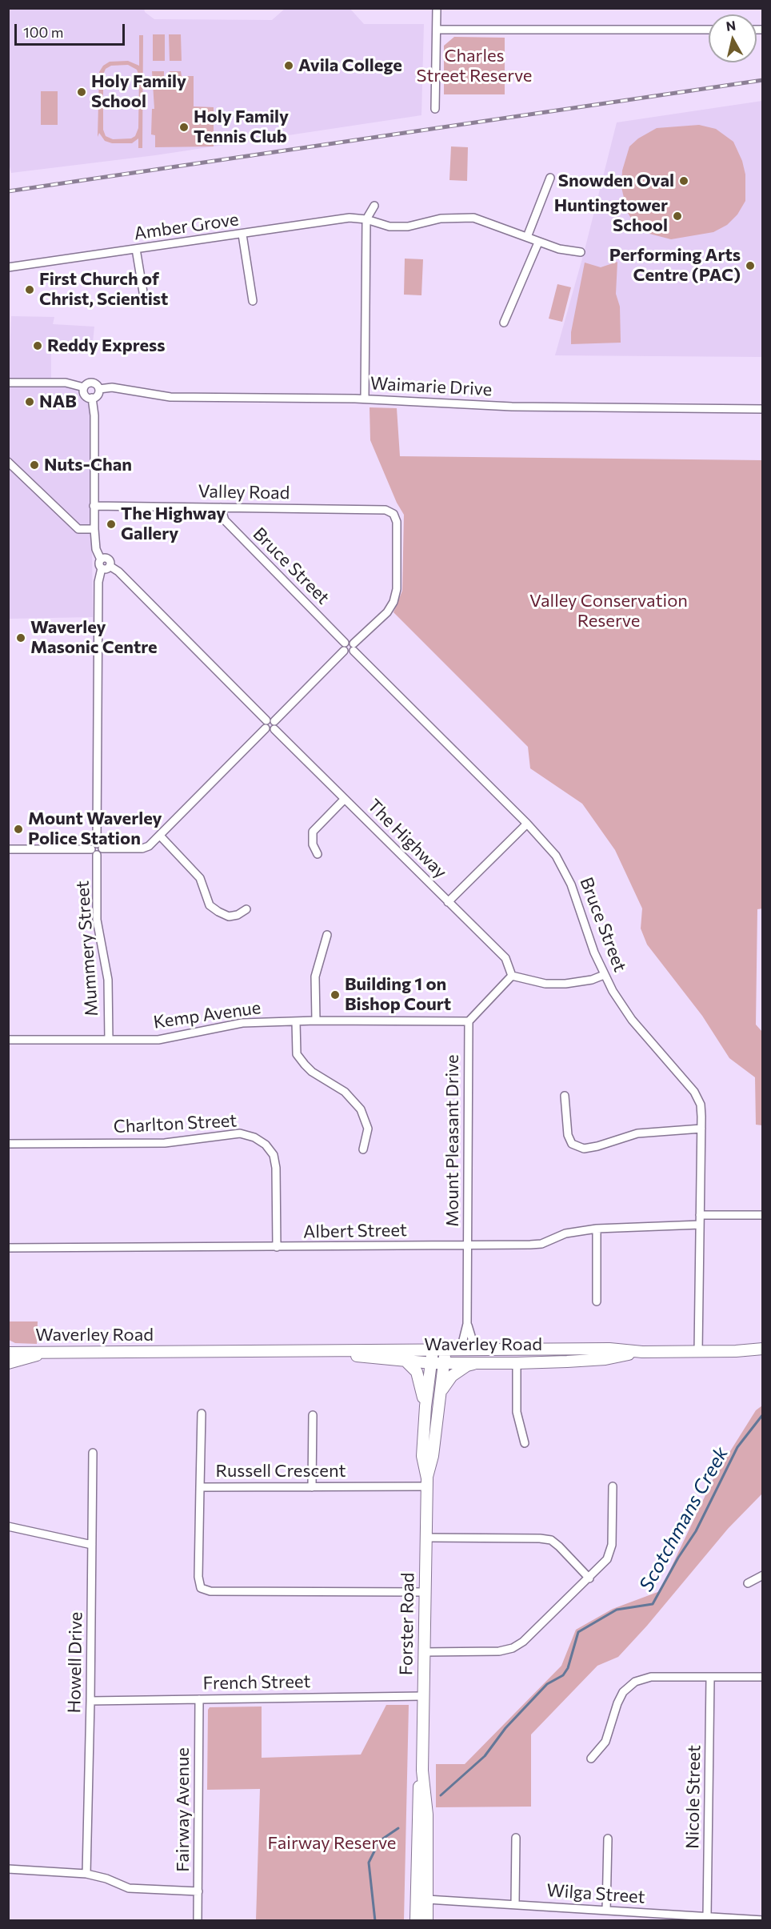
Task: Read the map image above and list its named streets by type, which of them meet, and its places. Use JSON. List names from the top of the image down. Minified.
{"streets":{"main road":["Waverley Road","Forster Road"],"street":["Amber Grove","Waimarie Drive","Valley Road","Bruce Street","The Highway","Mummery Street","Kemp Avenue","Charlton Street","Mount Pleasant Drive","Albert Street","Russell Crescent","Howell Drive","French Street","Nicole Street","Fairway Avenue","Wilga Street"]},"crossings":[["Valley Road","Bruce Street"],["Bruce Street","Albert Street"],["Bruce Street","Waverley Road"],["Mummery Street","Kemp Avenue"],["Kemp Avenue","Mount Pleasant Drive"],["Charlton Street","Albert Street"],["Mount Pleasant Drive","Albert Street"],["Mount Pleasant Drive","Waverley Road"],["Waverley Road","Forster Road"],["Russell Crescent","Forster Road"],["Forster Road","French Street"],["Forster Road","Wilga Street"],["Howell Drive","French Street"],["French Street","Fairway Avenue"],["Nicole Street","Wilga Street"]],"water":["Scotchmans Creek"],"parks":["Charles Street Reserve","Valley Conservation Reserve","Fairway Reserve"],"places":["Avila College","Holy Family School","Holy Family Tennis Club","Snowden Oval","Huntingtower School","Performing Arts Centre (PAC)","First Church of Christ, Scientist","Reddy Express","NAB","Nuts-Chan","The Highway Gallery","Waverley Masonic Centre","Mount Waverley Police Station","Building 1 on Bishop Court"],"scale_bar":"100 m","north":"top"}
